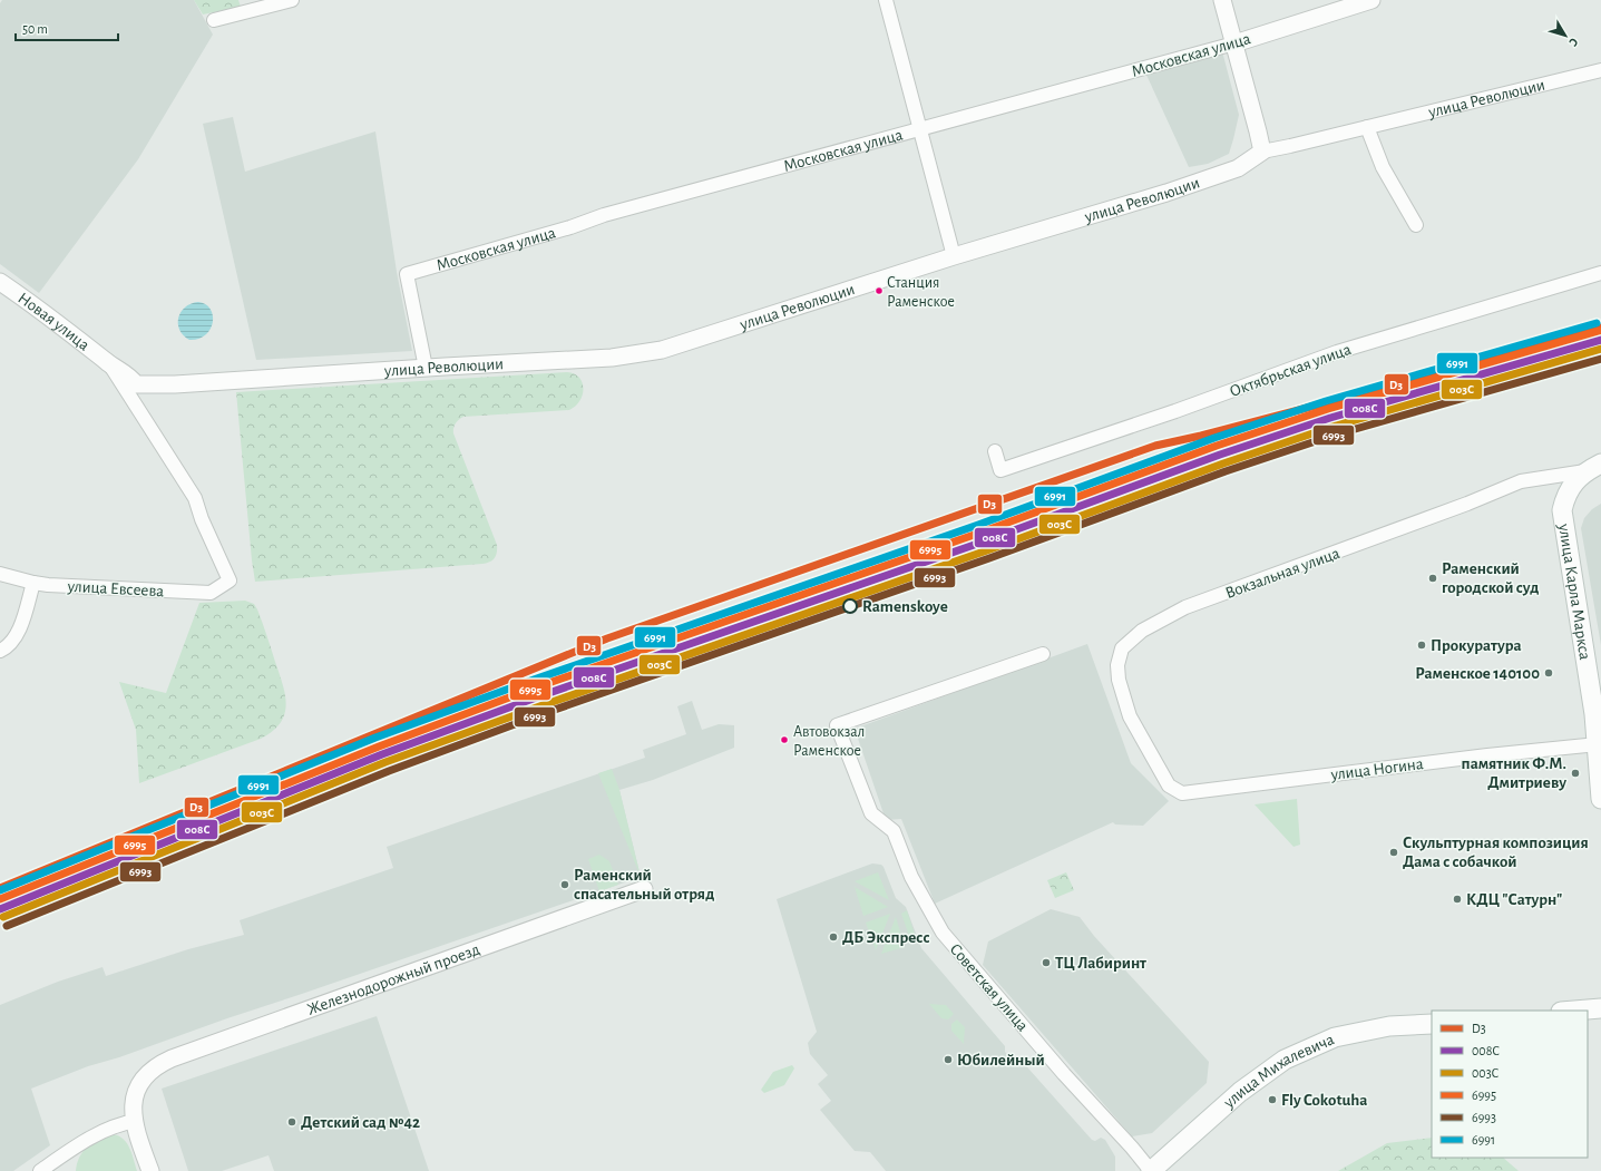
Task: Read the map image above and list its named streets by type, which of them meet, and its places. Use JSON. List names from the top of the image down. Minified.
{"streets":{"main road":["улица Карла Маркса","улица Михалевича"],"street":["Московская улица","улица Революции","Новая улица","Октябрьская улица","Вокзальная улица","улица Евсеева","улица Ногина","Железнодорожный проезд","Советская улица"]},"crossings":[["Московская улица","улица Революции"],["улица Революции","Новая улица"],["улица Революции","улица Евсеева"],["Новая улица","улица Евсеева"],["Вокзальная улица","улица Карла Маркса"],["Вокзальная улица","улица Ногина"],["улица Карла Маркса","улица Ногина"],["Советская улица","улица Михалевича"]],"places":["Станция Раменское","Раменский городской суд","Ramenskoye","Прокуратура","Раменское 140100","Автовокзал Раменское","памятник Ф.М. Дмитриеву","Скульптурная композиция Дама с собачкой","Раменский спасательный отряд","КДЦ \"Сатурн\"","ДБ Экспресс","ТЦ Лабиринт","Юбилейный","Fly Cokotuha","Детский сад №42"],"lines":["transit line 6991","transit line D3","transit line 6995","transit line 008С","transit line 003С","transit line 6993"],"legend":["D3","008С","003С","6995","6993","6991"],"scale_bar":"50 m","north":"bottom right"}
